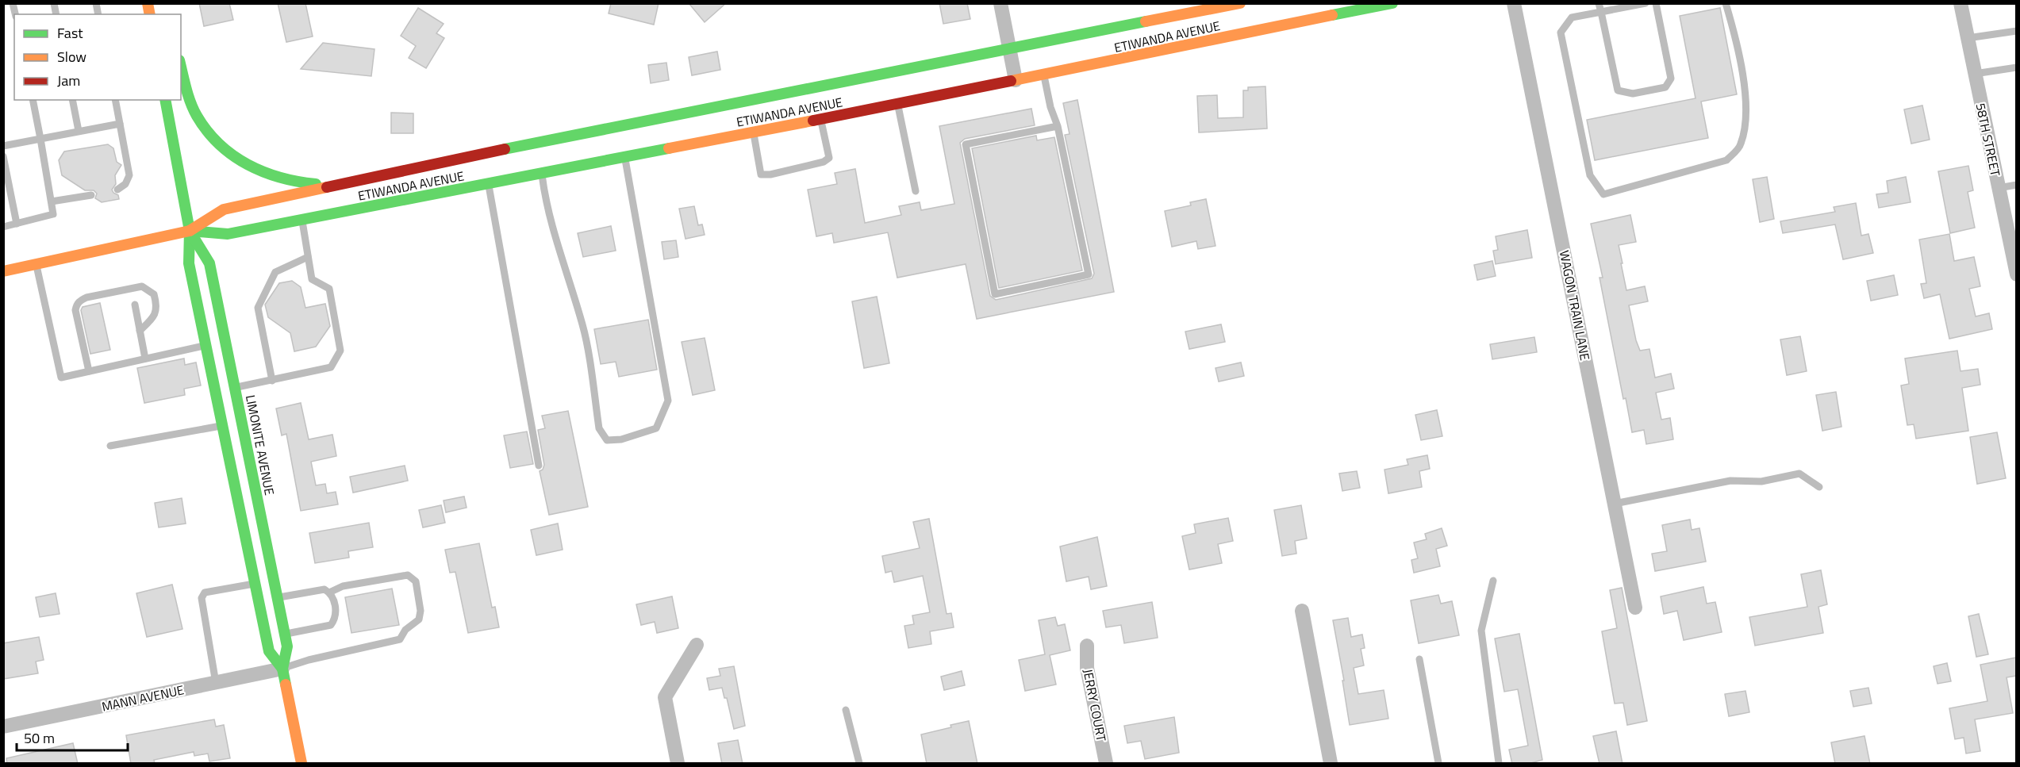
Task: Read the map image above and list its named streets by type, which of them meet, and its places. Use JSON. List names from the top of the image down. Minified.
{"streets":{"main road":["ETIWANDA AVENUE","LIMONITE AVENUE"],"street":["58TH STREET","WAGON TRAIN LANE","MANN AVENUE","JERRY COURT"]},"crossings":[["ETIWANDA AVENUE","LIMONITE AVENUE"],["LIMONITE AVENUE","MANN AVENUE"]],"legend":["Fast","Slow","Jam"],"scale_bar":"50 m"}
